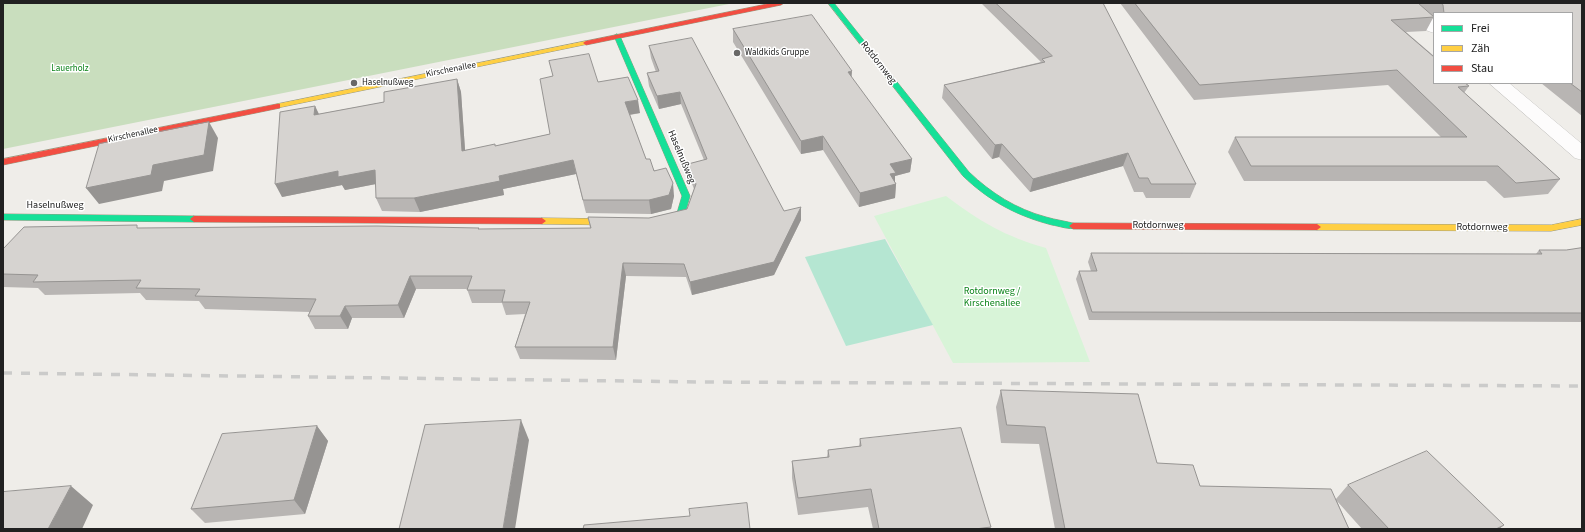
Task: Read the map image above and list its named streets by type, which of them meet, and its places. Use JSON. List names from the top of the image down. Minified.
{"streets":{"street":["Rotdornweg","Kirschenallee","Haselnußweg"]},"crossings":[["Kirschenallee","Haselnußweg"]],"parks":["Lauerholz","Rotdornweg / Kirschenallee"],"places":["Waldkids Gruppe","Haselnußweg"],"legend":["Frei","Zäh","Stau"]}
